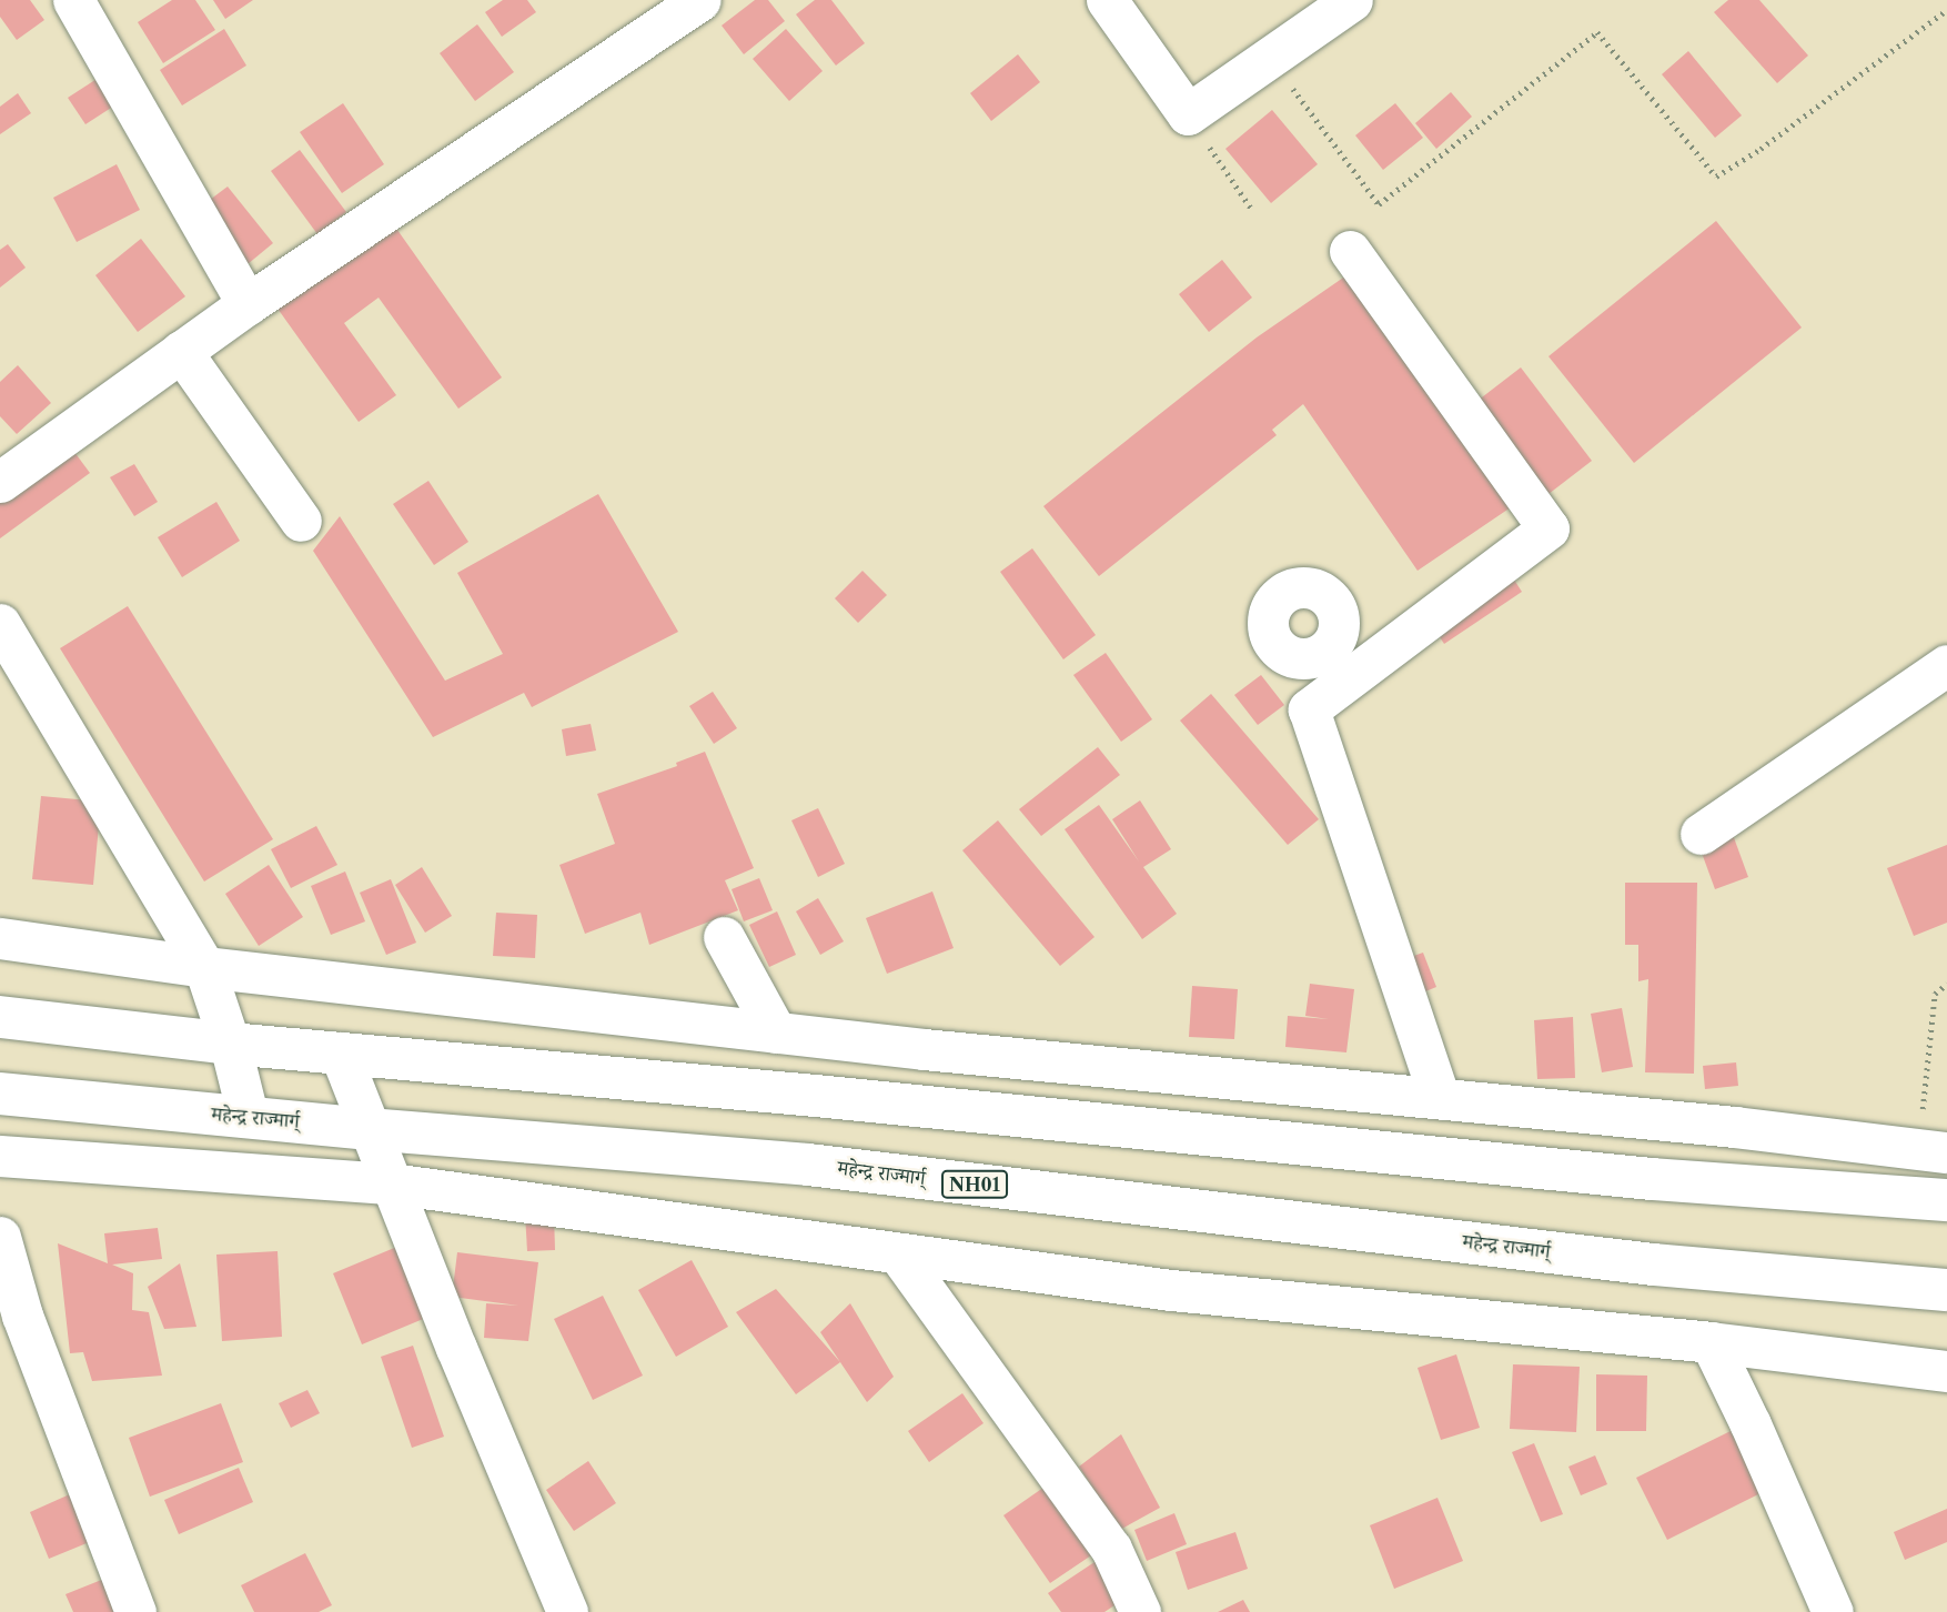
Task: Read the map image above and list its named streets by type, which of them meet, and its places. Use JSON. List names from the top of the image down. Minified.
{"streets":{"highway":["महेन्द्र राज्मार्ग्","NH01"]}}
